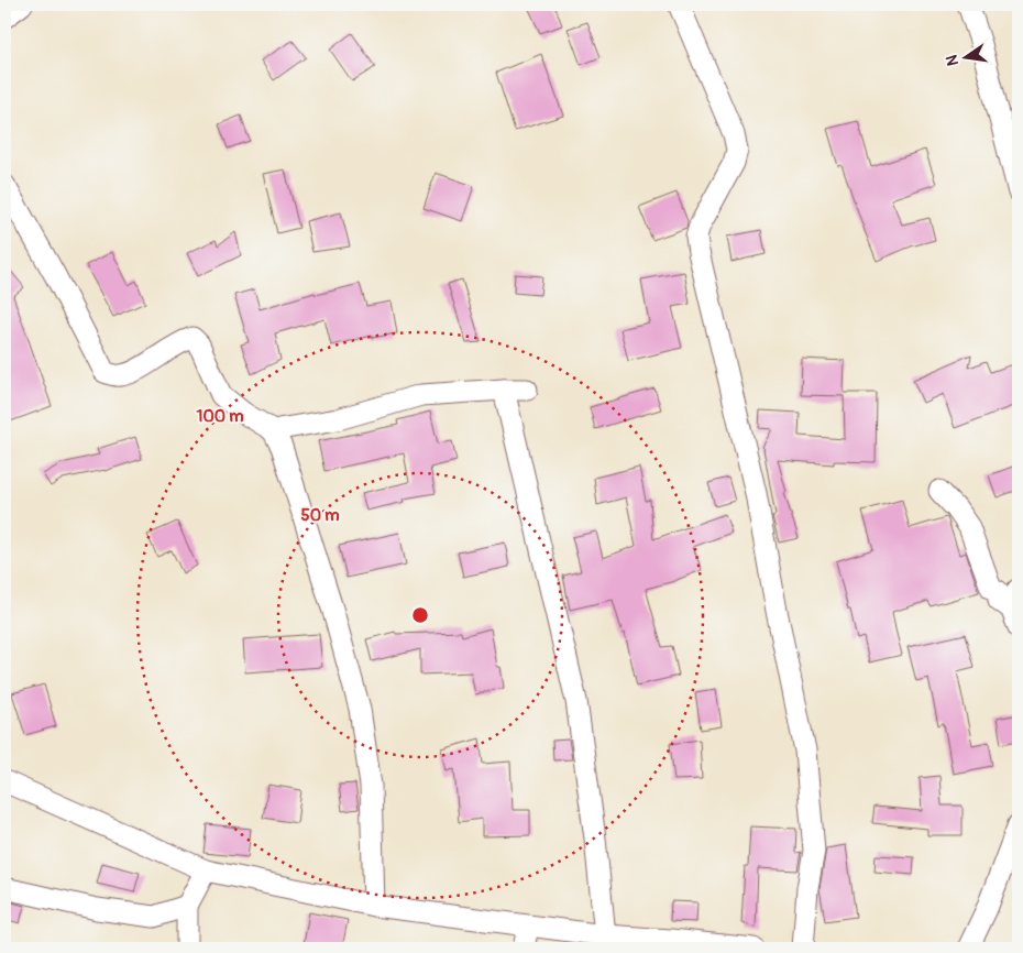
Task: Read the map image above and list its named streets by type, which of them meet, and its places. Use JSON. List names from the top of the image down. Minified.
{"north":"left","rings":["100 m","50 m"]}
